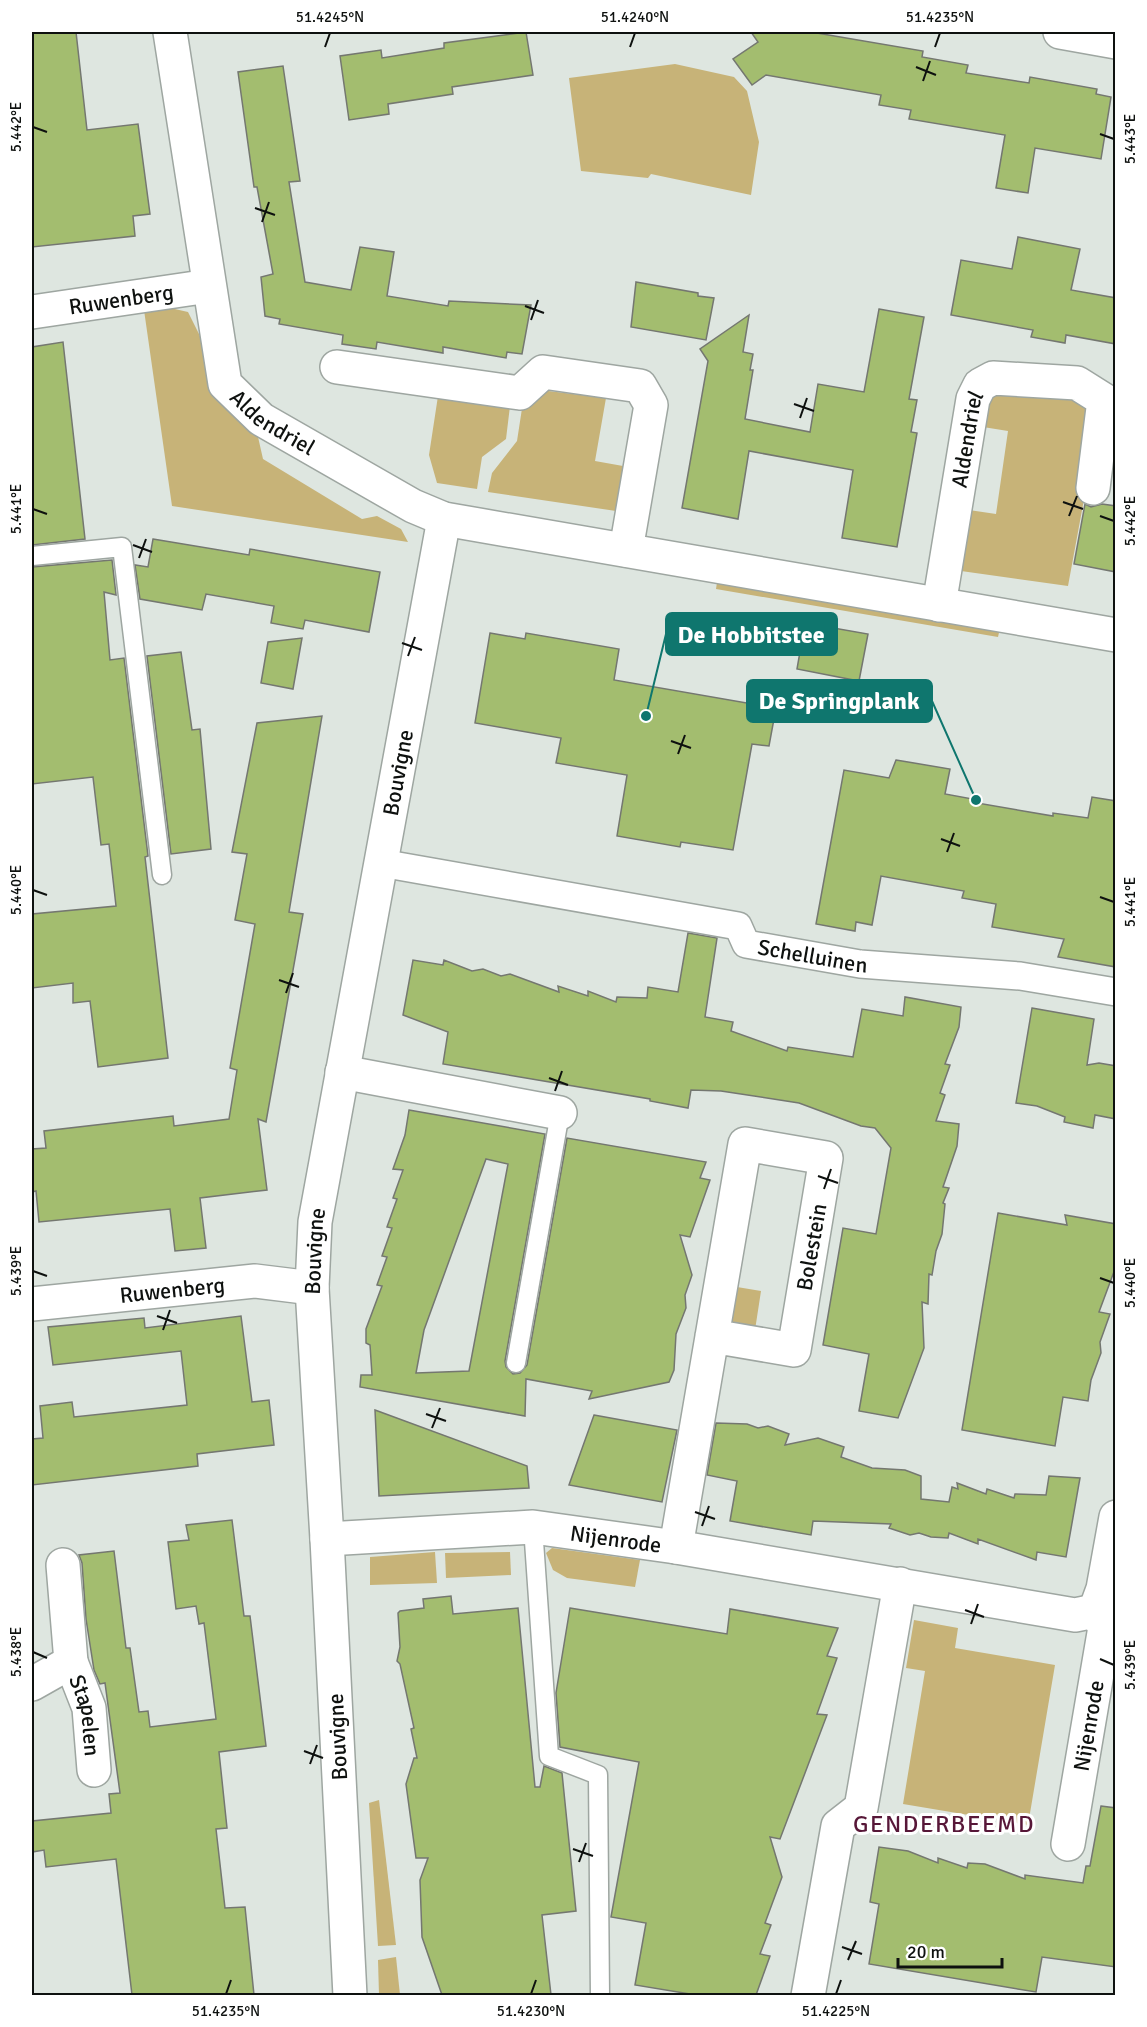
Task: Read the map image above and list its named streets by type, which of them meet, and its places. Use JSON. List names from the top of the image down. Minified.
{"streets":{"street":["Ruwenberg","Aldendriel","Bouvigne","Schelluinen","Bolestein","Nijenrode","Stapelen"]},"crossings":[["Ruwenberg","Aldendriel"],["Ruwenberg","Bouvigne"],["Aldendriel","Bouvigne"],["Bouvigne","Schelluinen"],["Bouvigne","Nijenrode"],["Bolestein","Nijenrode"]],"districts":["GENDERBEEMD"],"places":["De Hobbitstee","De Springplank"],"scale_bar":"20 m","coordinates":["51.4245°N","51.4240°N","51.4235°N","5.442°E","5.443°E","5.441°E","5.440°E","5.439°E","5.438°E","51.4230°N","51.4225°N"]}
